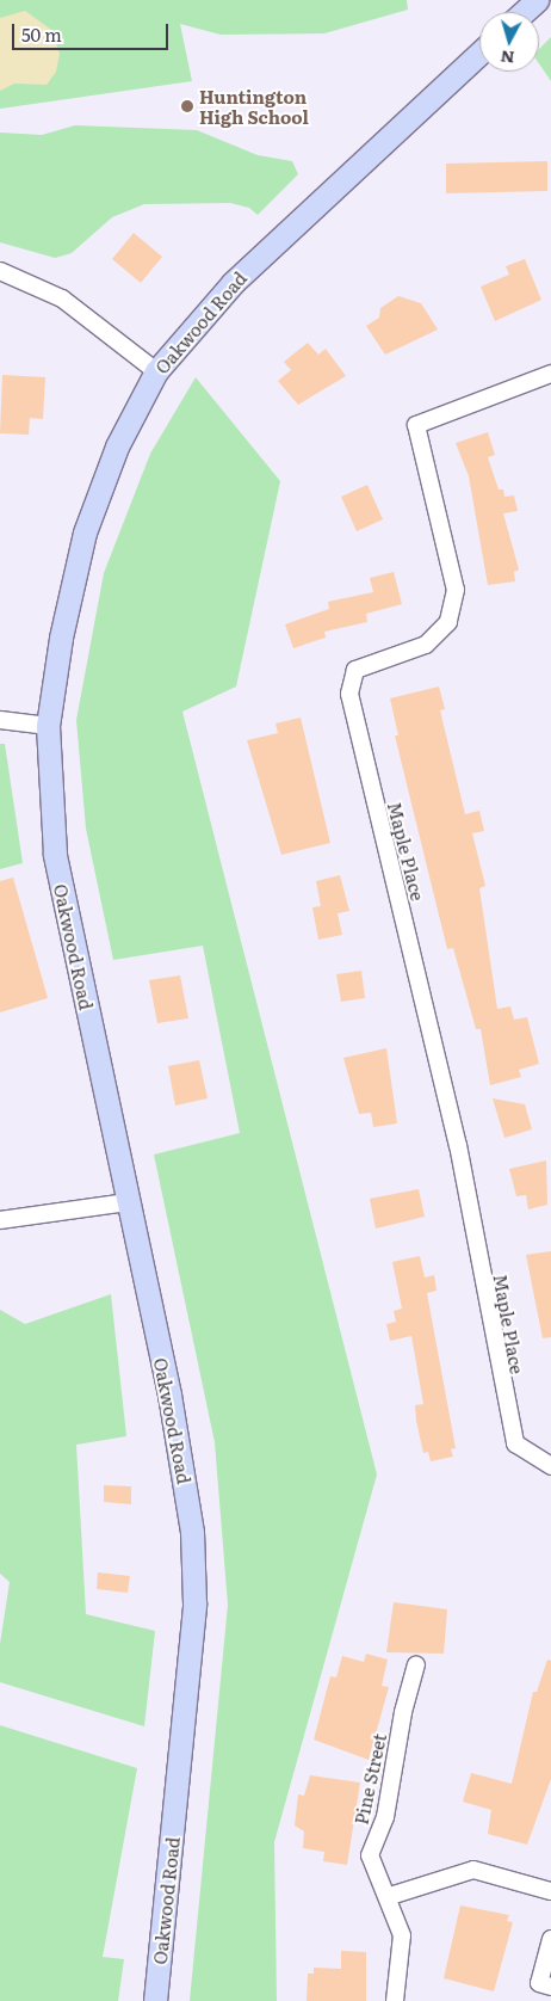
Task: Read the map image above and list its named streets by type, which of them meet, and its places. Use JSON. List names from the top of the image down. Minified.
{"streets":{"main road":["Oakwood Road"],"street":["Maple Place","Pine Street"]},"places":["Huntington High School"],"scale_bar":"50 m","north":"bottom"}
